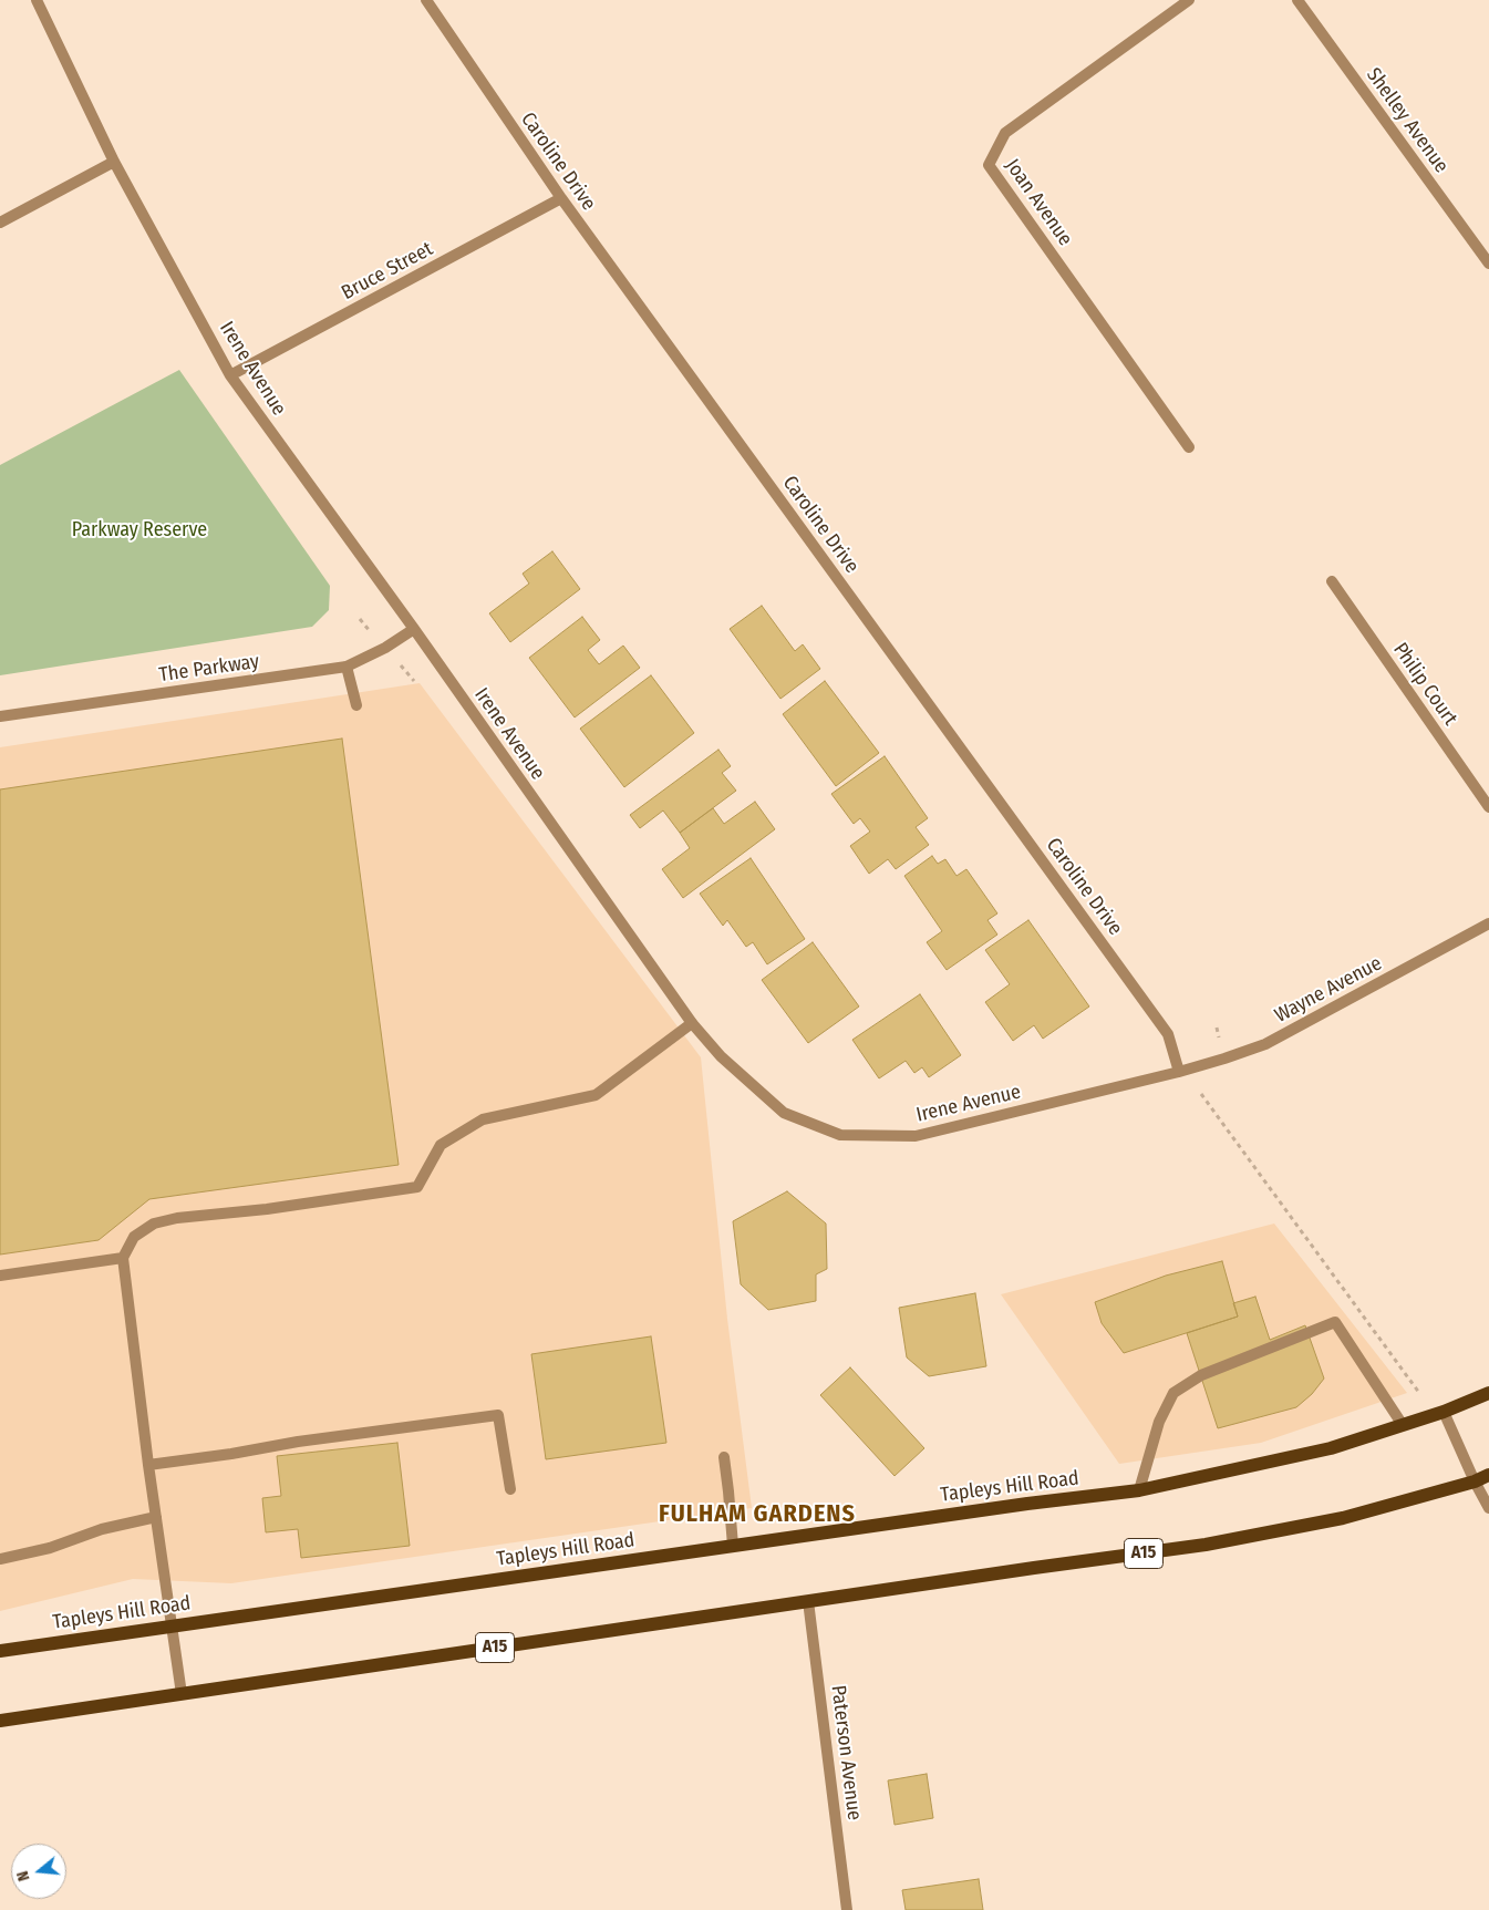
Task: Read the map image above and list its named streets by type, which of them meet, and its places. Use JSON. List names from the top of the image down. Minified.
{"streets":{"main road":["Tapleys Hill Road","A15"],"street":["Shelley Avenue","Caroline Drive","Joan Avenue","Bruce Street","Irene Avenue","The Parkway","Philip Court","Wayne Avenue","Paterson Avenue"]},"crossings":[["Caroline Drive","Bruce Street"],["Caroline Drive","Irene Avenue"],["Caroline Drive","Wayne Avenue"],["Bruce Street","Irene Avenue"],["Irene Avenue","The Parkway"],["Irene Avenue","Wayne Avenue"],["A15","Paterson Avenue"]],"districts":["FULHAM GARDENS"],"parks":["Parkway Reserve"],"north":"left"}
